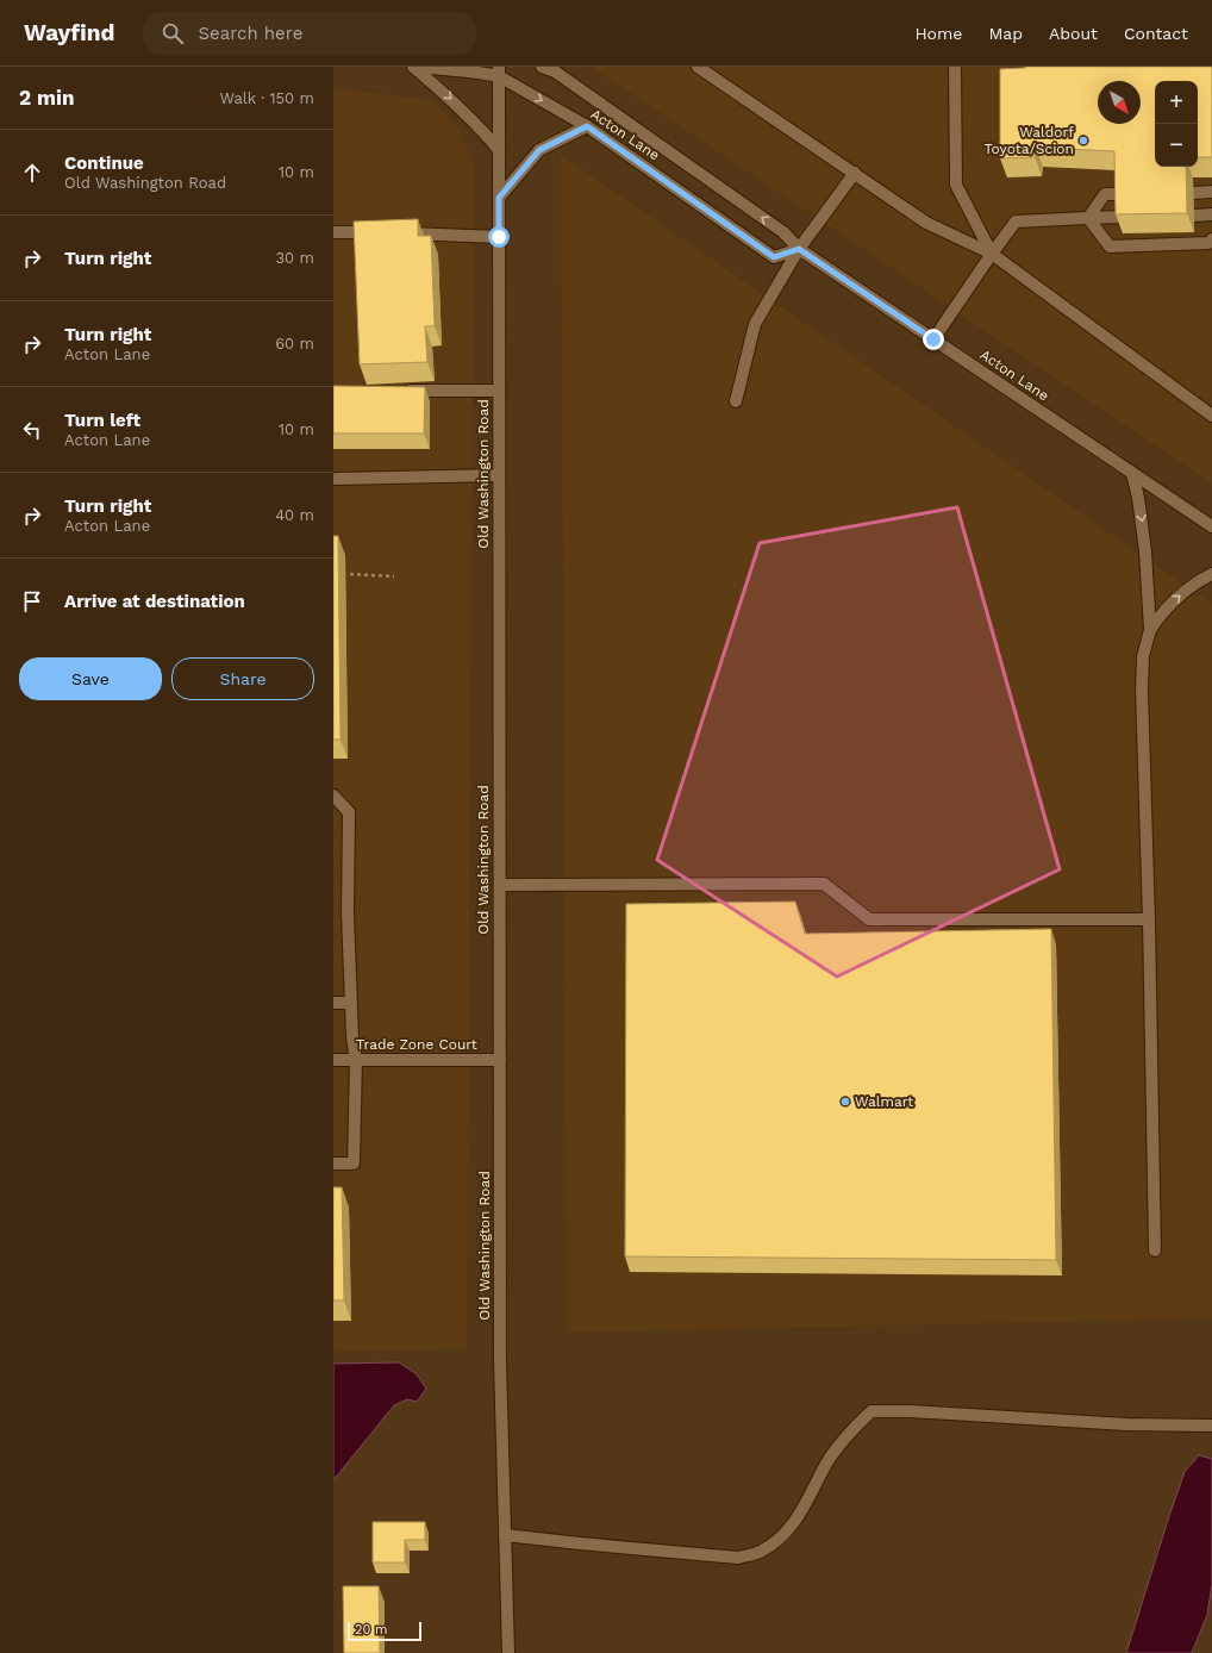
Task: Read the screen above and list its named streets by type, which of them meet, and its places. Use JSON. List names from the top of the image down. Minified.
{"streets":{"main road":["Acton Lane","Old Washington Road","Trade Zone Court"]},"crossings":[["Acton Lane","Old Washington Road"],["Old Washington Road","Trade Zone Court"]],"places":["Waldorf Toyota/Scion","Walmart"],"scale_bar":"20 m","north":"bottom right","page":{"header":"Wayfind","search":"Search here","nav":["Home","Map","About","Contact"],"heading":["2 min","Walk · 150 m"],"map_buttons":["+","−"],"list":[["Continue","Old Washington Road","10 m"],["Turn right","30 m"],["Turn right","Acton Lane","60 m"],["Turn left","Acton Lane","10 m"],["Turn right","Acton Lane","40 m"],"Arrive at destination"],"buttons":["Save","Share"],"scale":"20 m"}}
